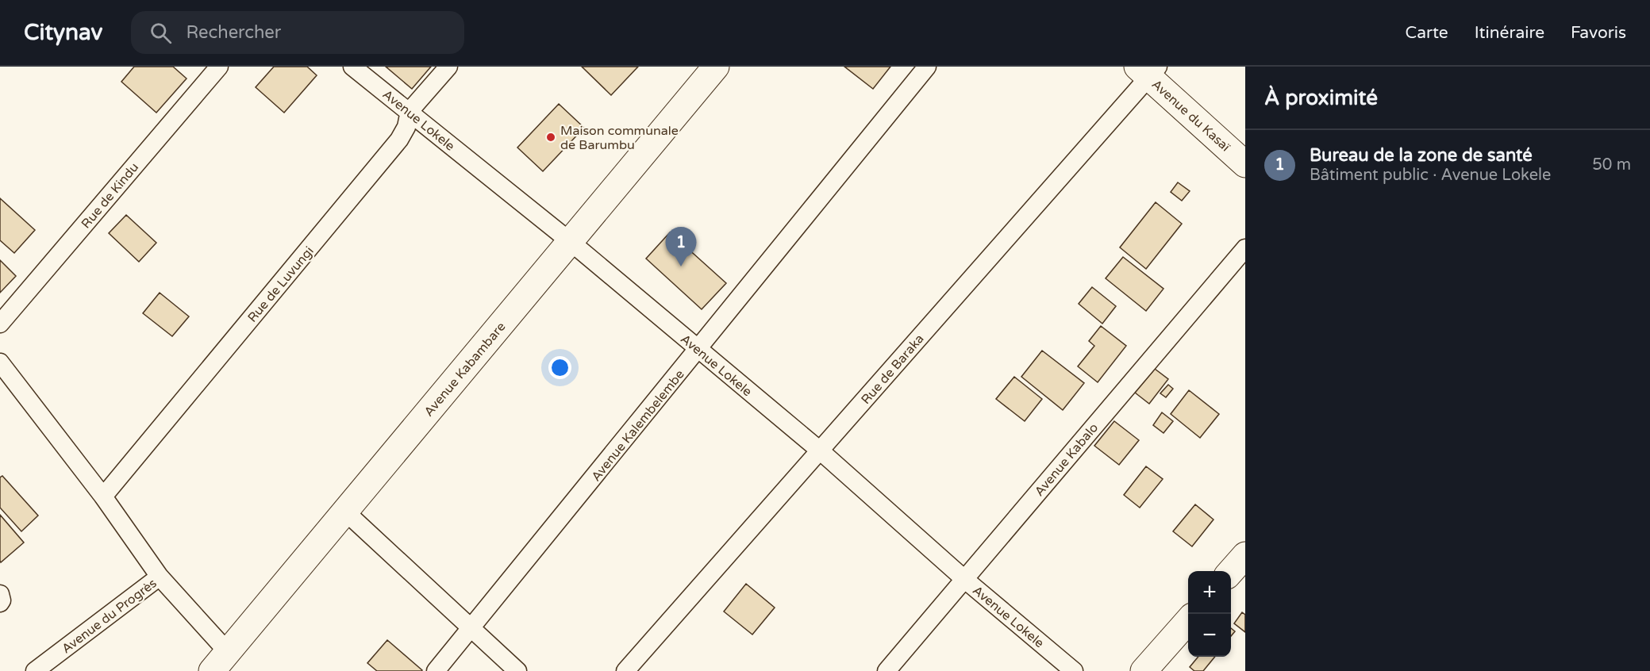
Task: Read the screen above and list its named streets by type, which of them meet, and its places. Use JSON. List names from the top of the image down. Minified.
{"streets":{"main road":["Avenue du Kasaï","Avenue Kabambare"],"street":["Avenue Lokele","Rue de Kindu","Rue de Luvungi","Rue de Baraka","Avenue Kalembelembe","Avenue Kabalo","Avenue du Progrès"]},"crossings":[["Avenue du Kasaï","Rue de Baraka"],["Avenue Lokele","Rue de Luvungi"],["Avenue Lokele","Avenue Kabambare"],["Avenue Lokele","Rue de Baraka"],["Avenue Lokele","Avenue Kalembelembe"],["Avenue Lokele","Avenue Kabalo"]],"places":["Maison communale de Barumbu"],"page":{"header":"Citynav","search":"Rechercher","nav":["Carte","Itinéraire","Favoris"],"heading":"À proximité","list":[{"mark":"1","name":"Bureau de la zone de santé","note":"Bâtiment public · Avenue Lokele","value":"50 m"}],"pins":"1","map_buttons":["+","−"]}}
